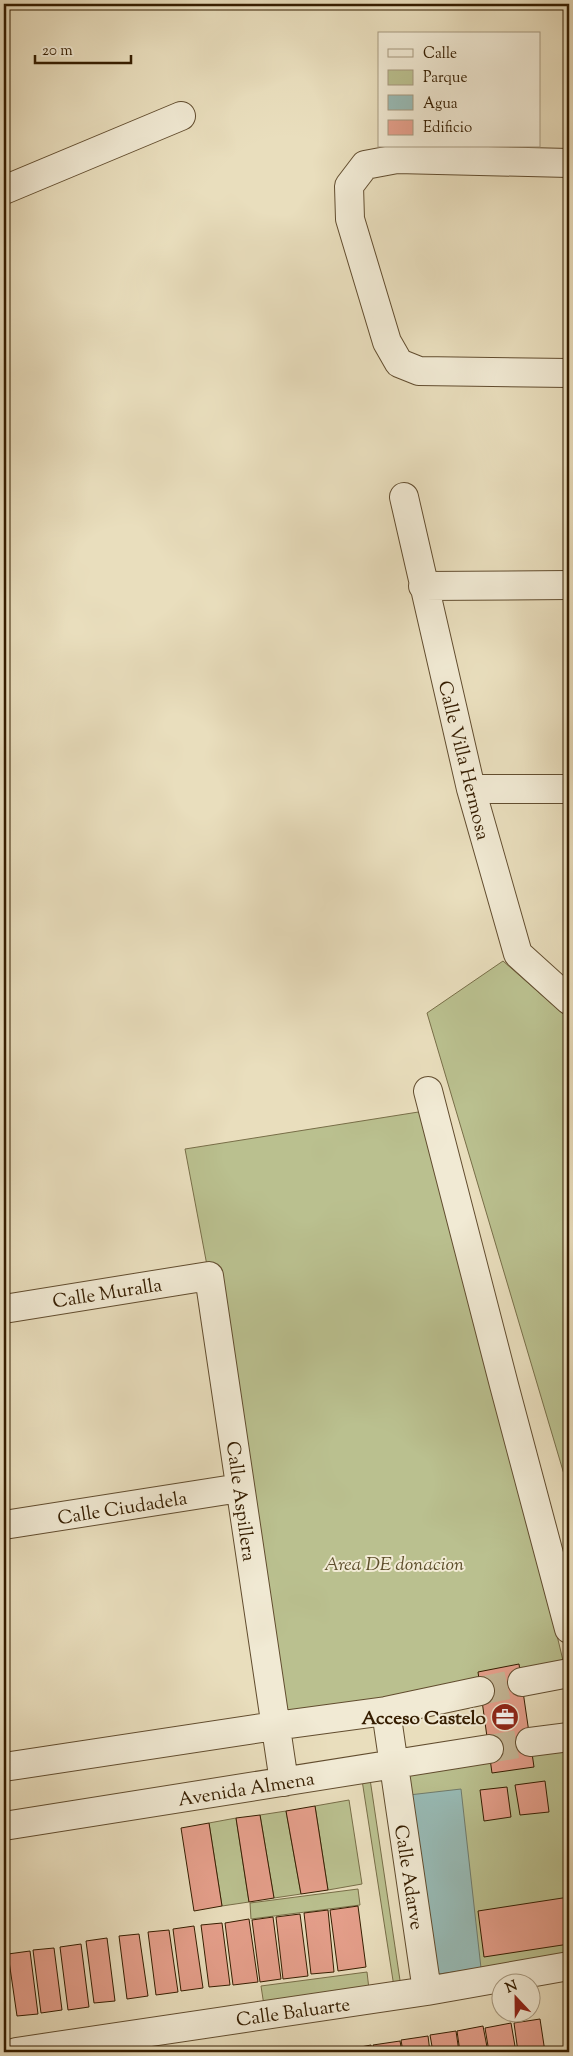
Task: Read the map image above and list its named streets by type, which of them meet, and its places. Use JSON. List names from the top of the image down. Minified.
{"streets":{"street":["Calle Villa Hermosa","Calle Muralla","Calle Aspillera","Calle Ciudadela","Avenida Almena","Calle Adarve","Calle Baluarte"]},"crossings":[["Calle Muralla","Calle Aspillera"],["Calle Aspillera","Calle Ciudadela"],["Calle Aspillera","Avenida Almena"],["Avenida Almena","Calle Adarve"],["Calle Adarve","Calle Baluarte"]],"parks":["Area DE donacion"],"places":{"office":["Acceso Castelo"]},"legend":["Calle","Parque","Agua","Edificio"],"scale_bar":"20 m","north":"top"}
